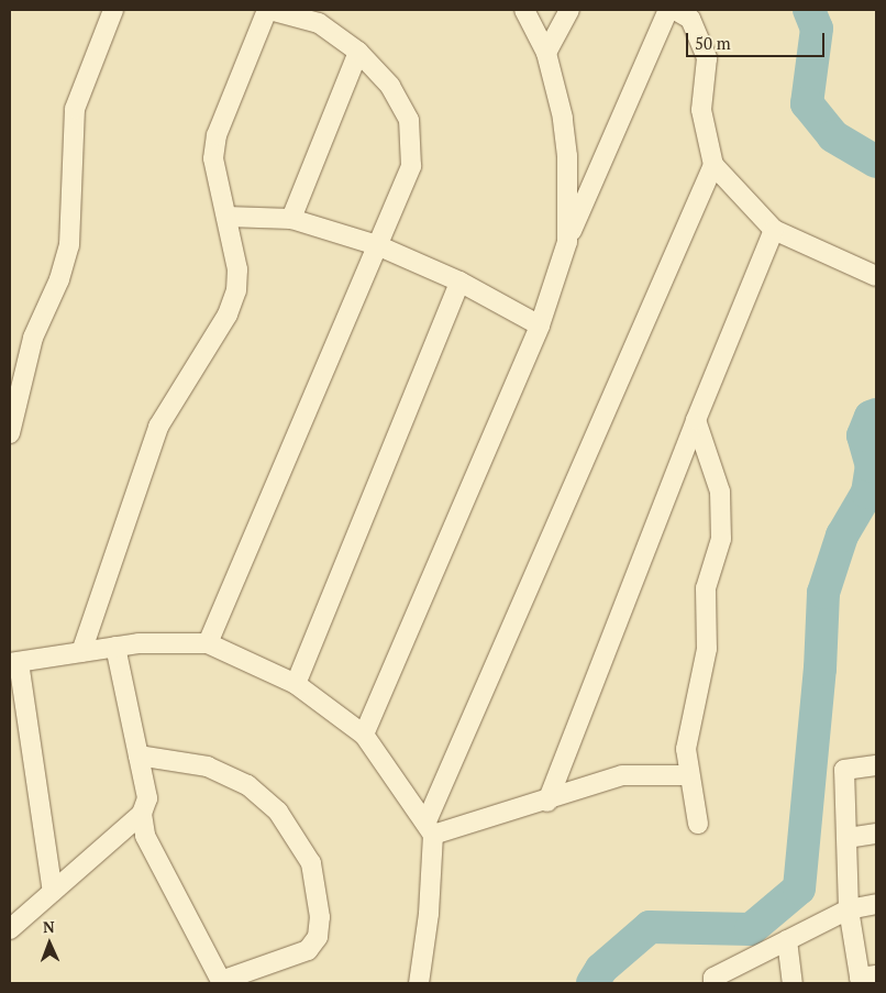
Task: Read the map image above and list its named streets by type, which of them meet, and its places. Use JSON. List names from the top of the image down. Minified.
{"scale_bar":"50 m","north":"top"}
